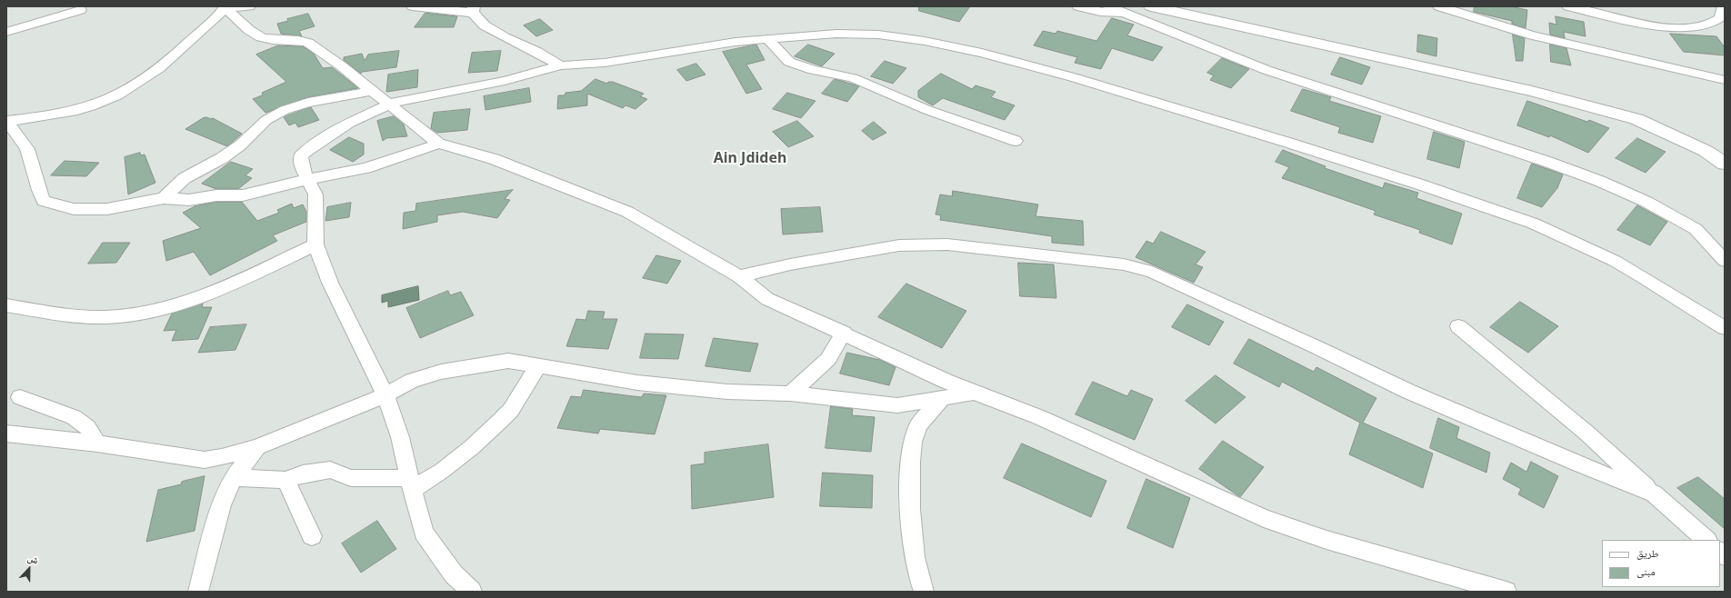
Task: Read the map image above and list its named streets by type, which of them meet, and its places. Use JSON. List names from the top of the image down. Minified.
{"districts":["Ain Jdideh"],"legend":["طريق","مبنى"],"north":"top"}
